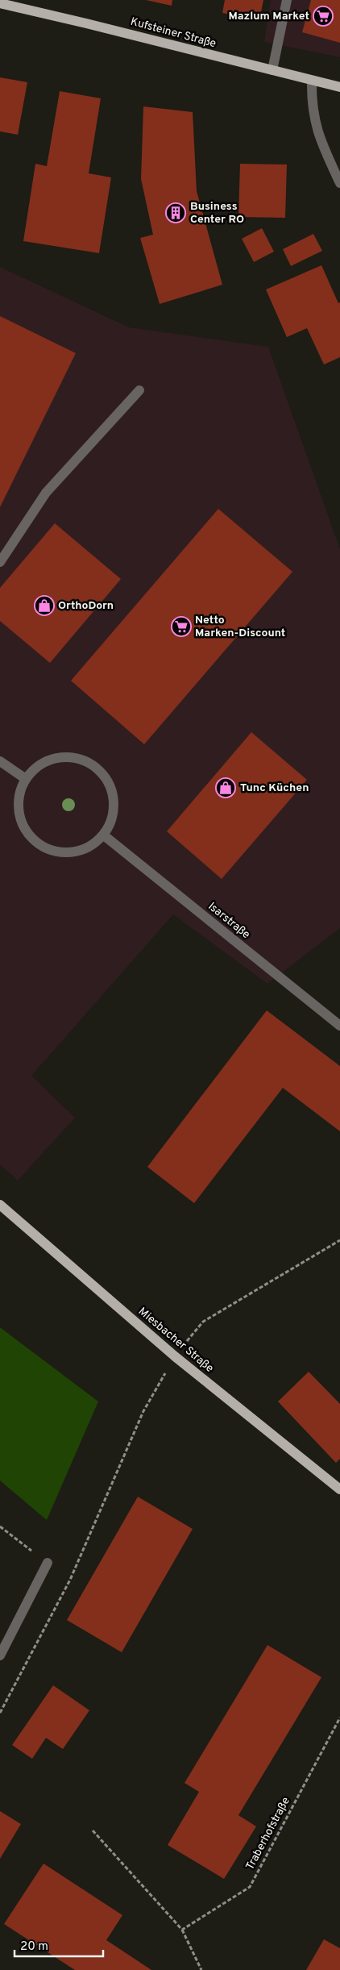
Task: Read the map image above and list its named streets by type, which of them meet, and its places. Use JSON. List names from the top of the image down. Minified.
{"streets":{"main road":["Kufsteiner Straße","Miesbacher Straße"],"street":["Isarstraße"],"path":["Traberhofstraße"]},"places":{"supermarket":["Mazlum Market","Netto Marken-Discount"],"building":["Business Center RO"],"shop":["OrthoDorn","Tunc Küchen"]},"scale_bar":"20 m"}
